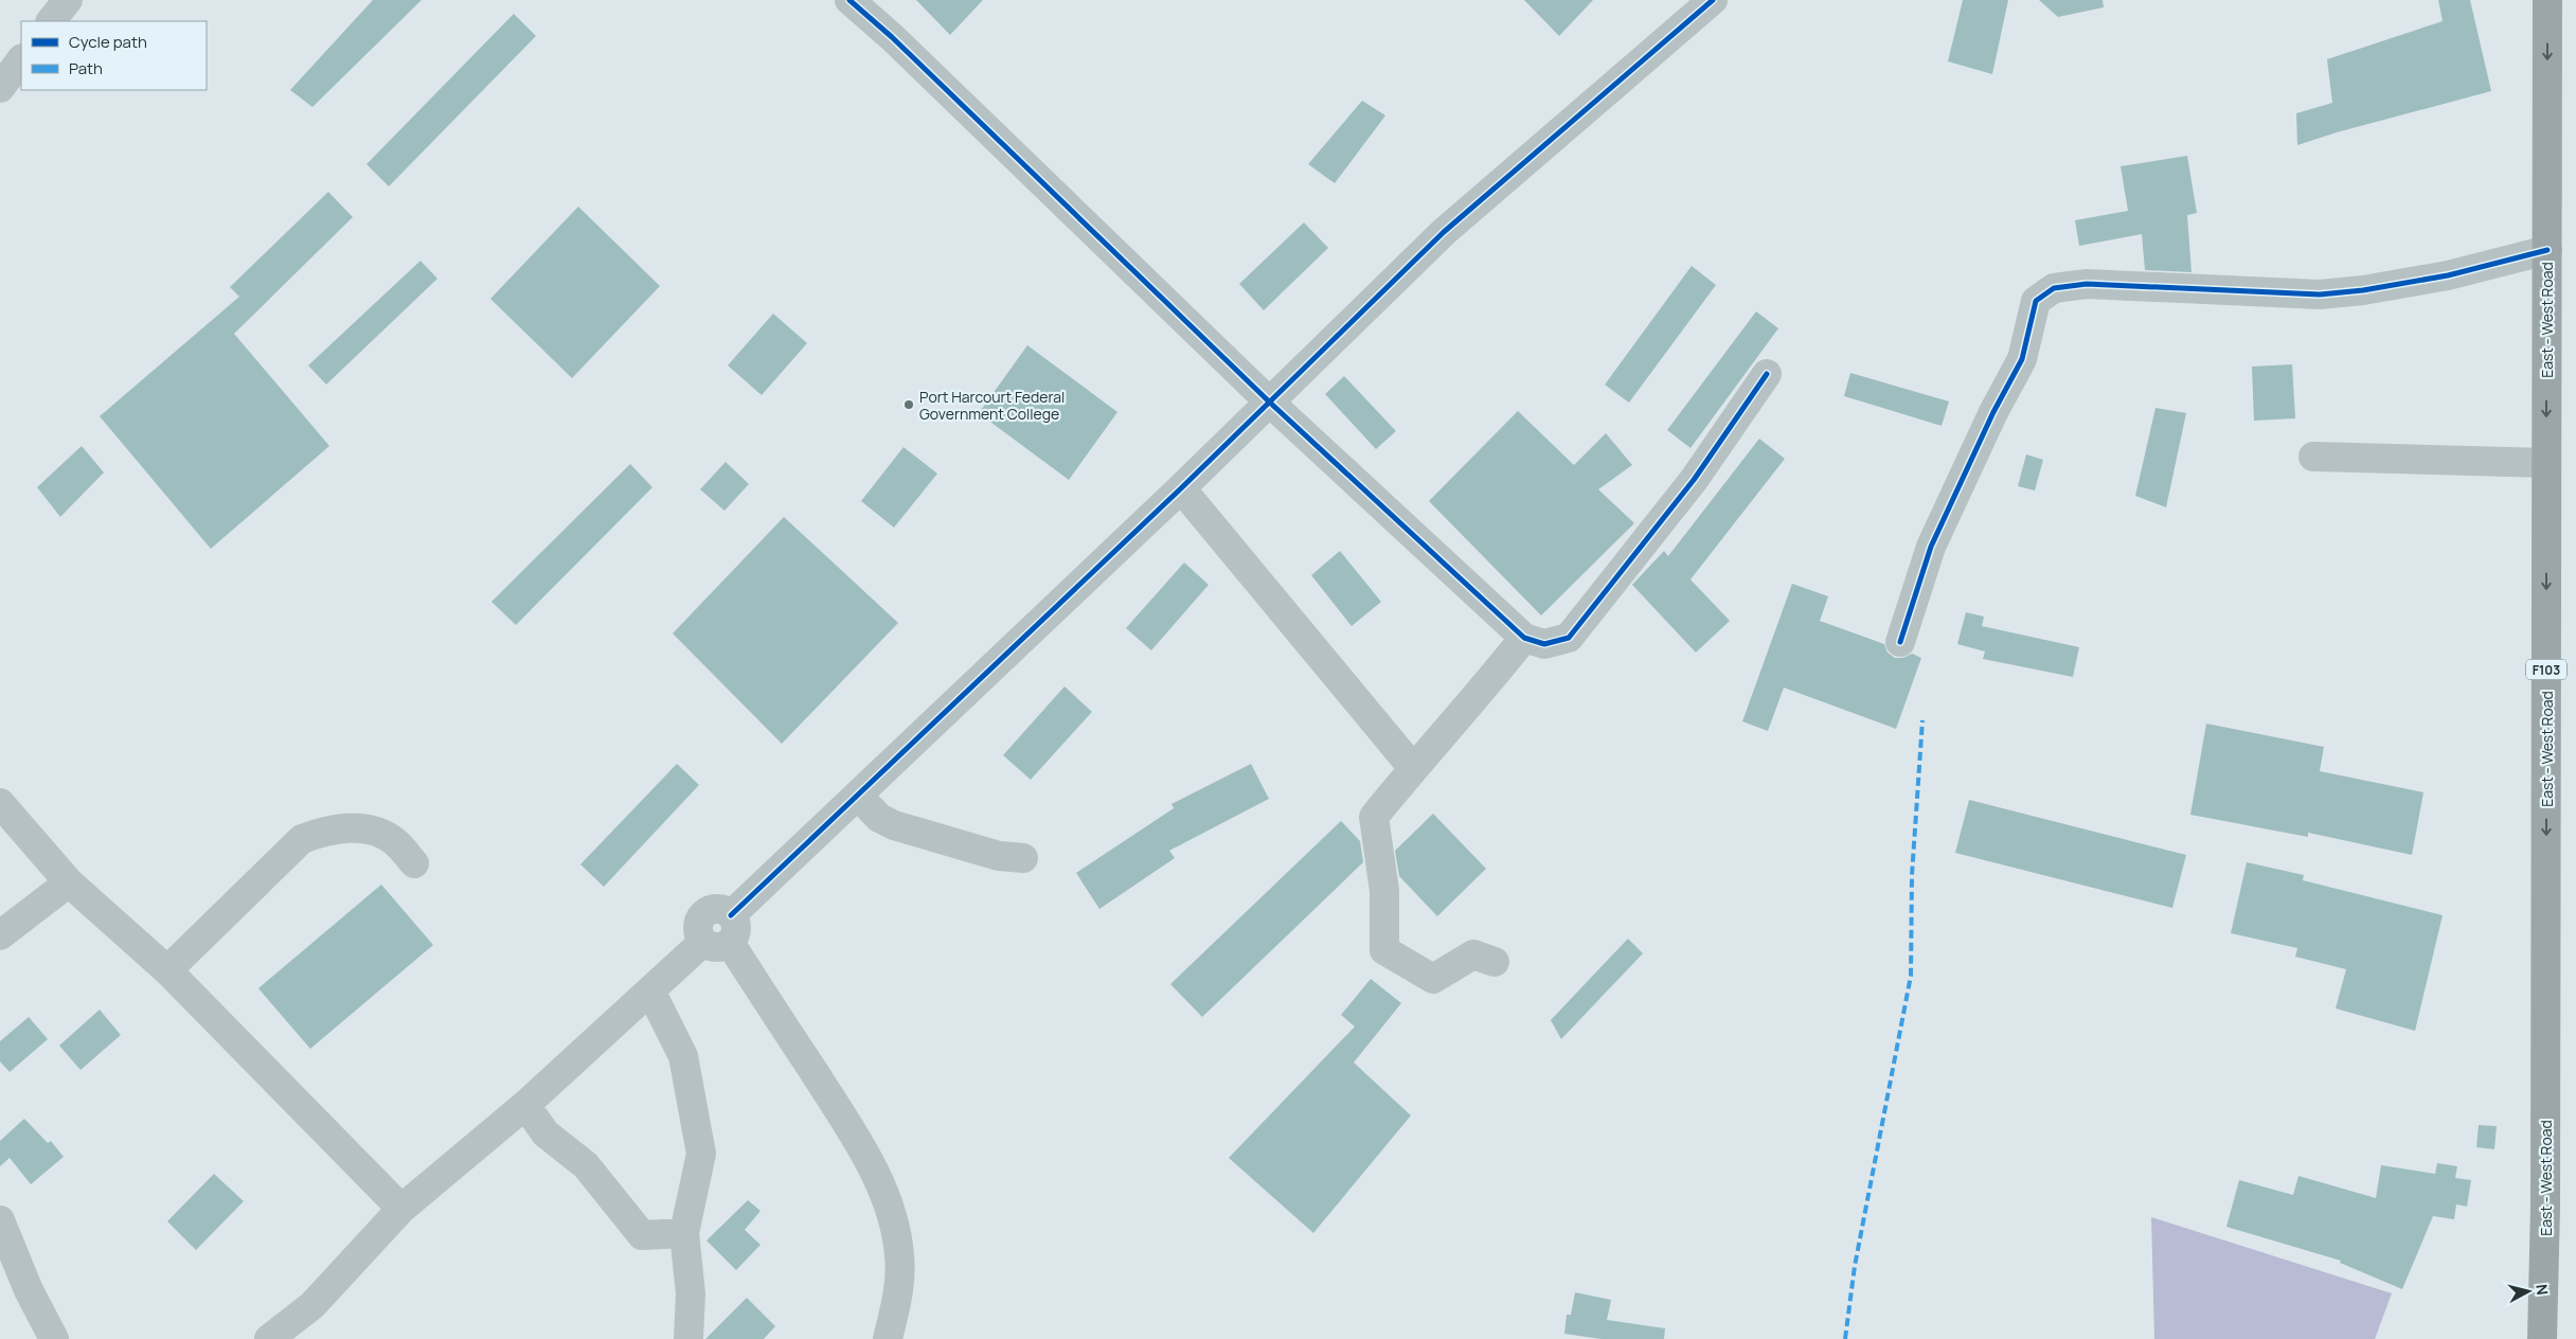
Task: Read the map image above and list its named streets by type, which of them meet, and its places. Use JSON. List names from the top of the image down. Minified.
{"streets":{"main road":["East - West Road","F103"]},"one_way":["East - West Road"],"places":["Port Harcourt Federal Government College"],"legend":["Cycle path","Path"],"north":"right"}
